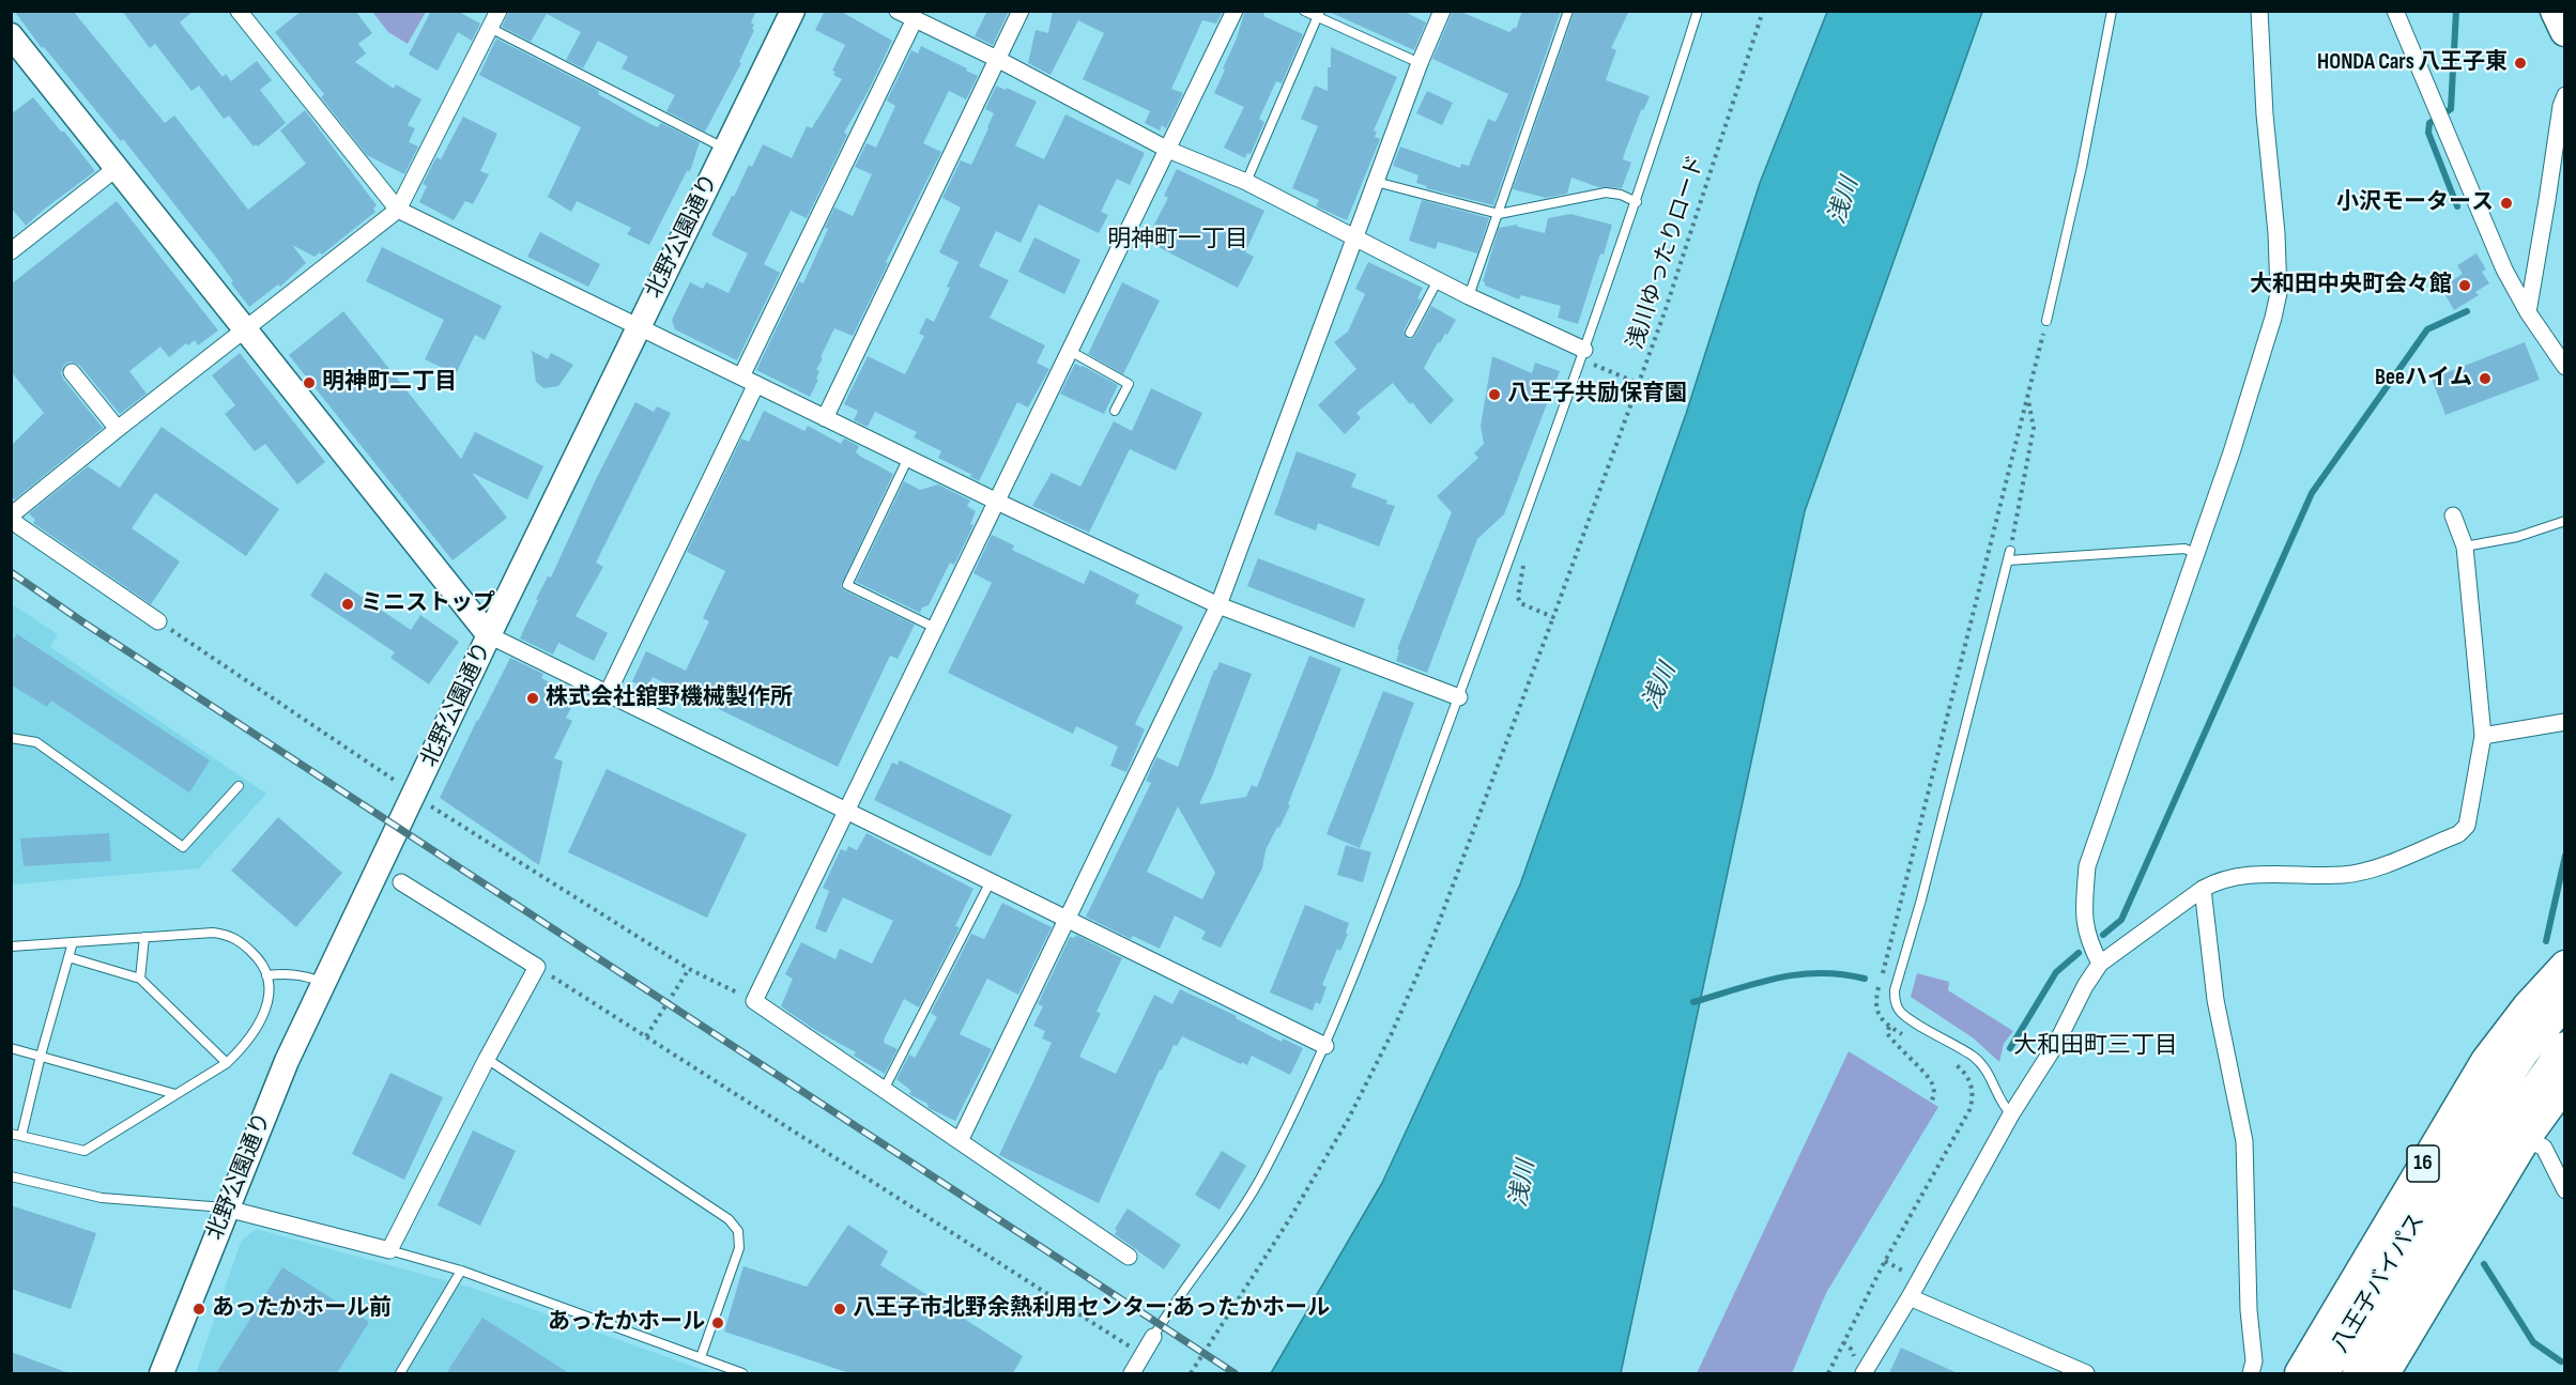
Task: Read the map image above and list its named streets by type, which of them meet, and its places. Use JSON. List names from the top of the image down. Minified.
{"streets":{"highway":["16","八王子バイパス"],"street":["北野公園通り"],"path":["浅川ゆったりロード"]},"districts":["明神町一丁目","大和田町三丁目"],"water":["浅川"],"places":["HONDA Cars 八王子東","小沢モータース","大和田中央町会々館","Beeハイム","明神町二丁目","八王子共励保育園","ミニストップ","株式会社舘野機械製作所","あったかホール前","八王子市北野余熱利用センター;あったかホール","あったかホール"]}
